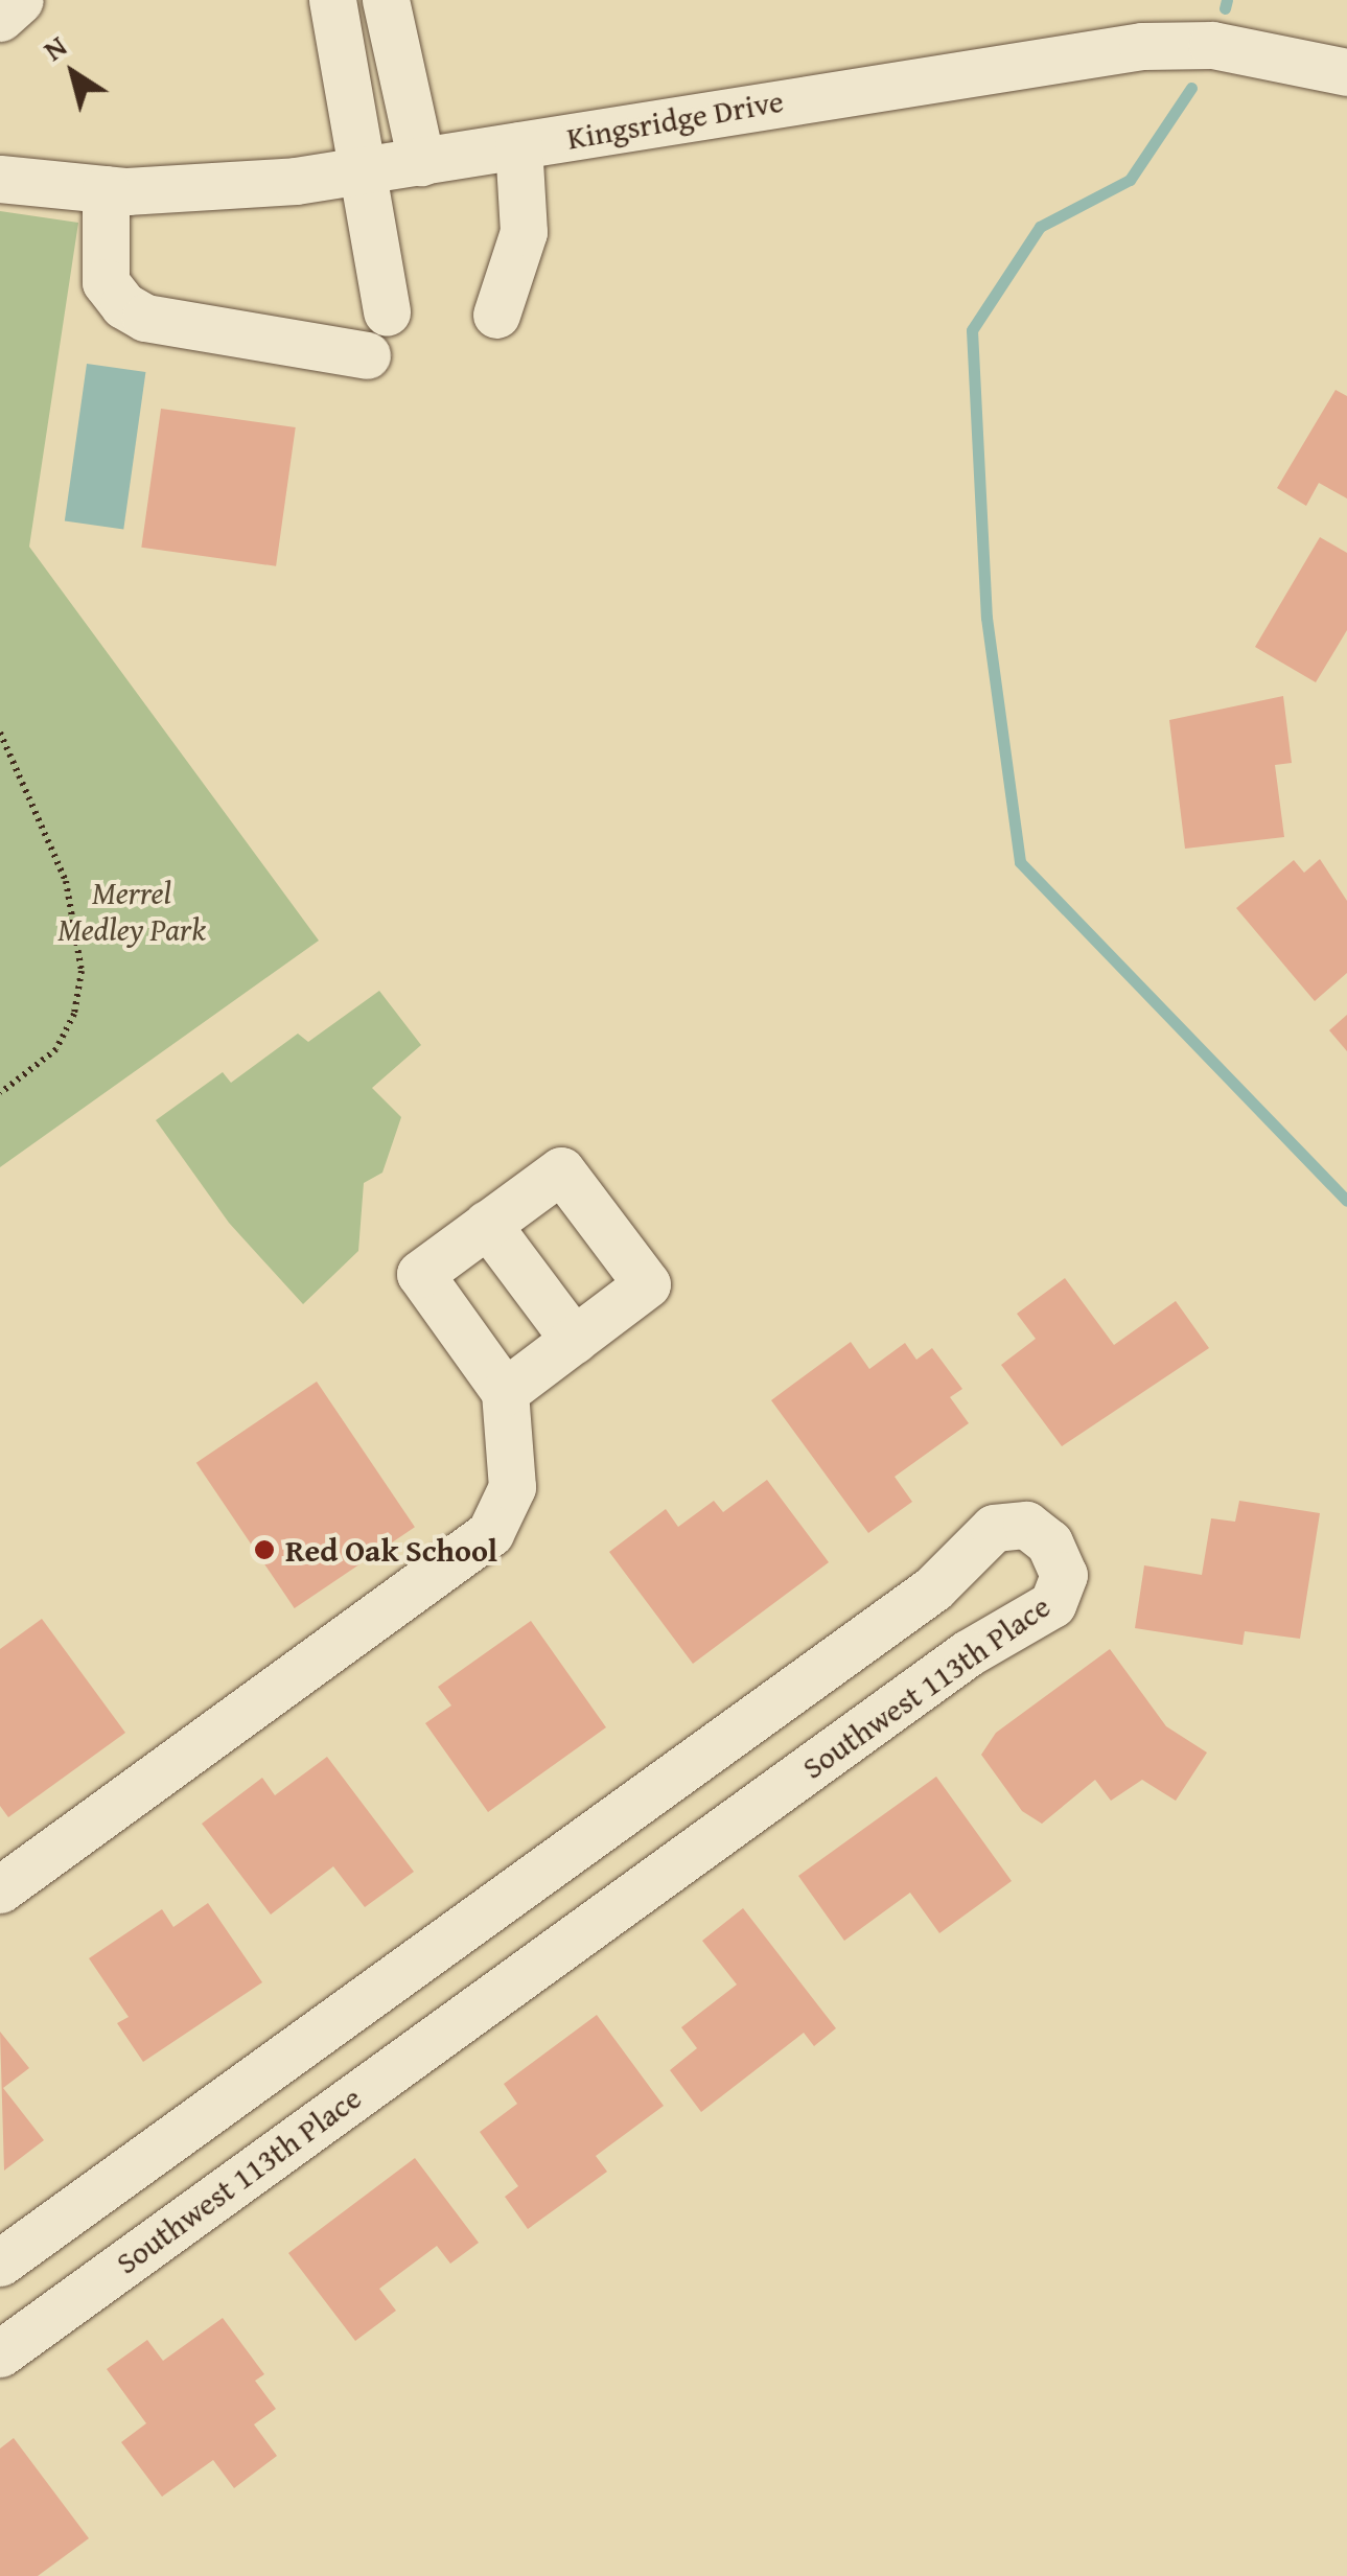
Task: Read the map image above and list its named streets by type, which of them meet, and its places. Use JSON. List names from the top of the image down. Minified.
{"streets":{"street":["Kingsridge Drive","Southwest 113th Place"]},"parks":["Merrel Medley Park"],"places":["Red Oak School"],"north":"top left"}
